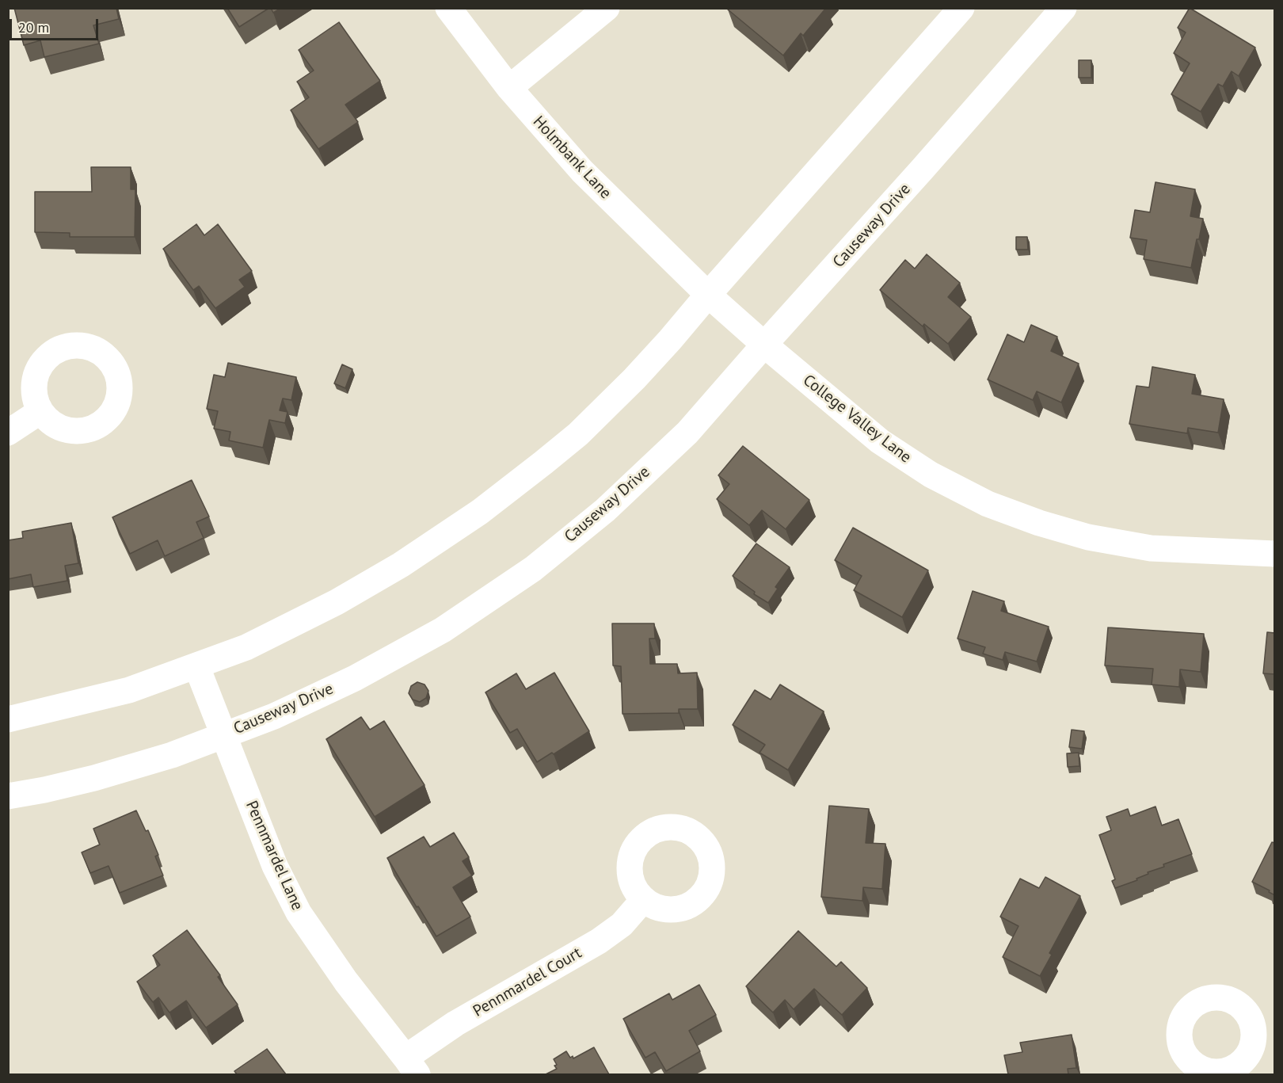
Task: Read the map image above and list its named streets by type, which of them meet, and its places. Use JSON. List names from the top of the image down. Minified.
{"streets":{"street":["Holmbank Lane","Causeway Drive","College Valley Lane","Pennmardel Lane","Pennmardel Court"]},"crossings":[["Holmbank Lane","College Valley Lane"],["Causeway Drive","College Valley Lane"],["Causeway Drive","Pennmardel Lane"],["Pennmardel Lane","Pennmardel Court"]],"scale_bar":"20 m"}
